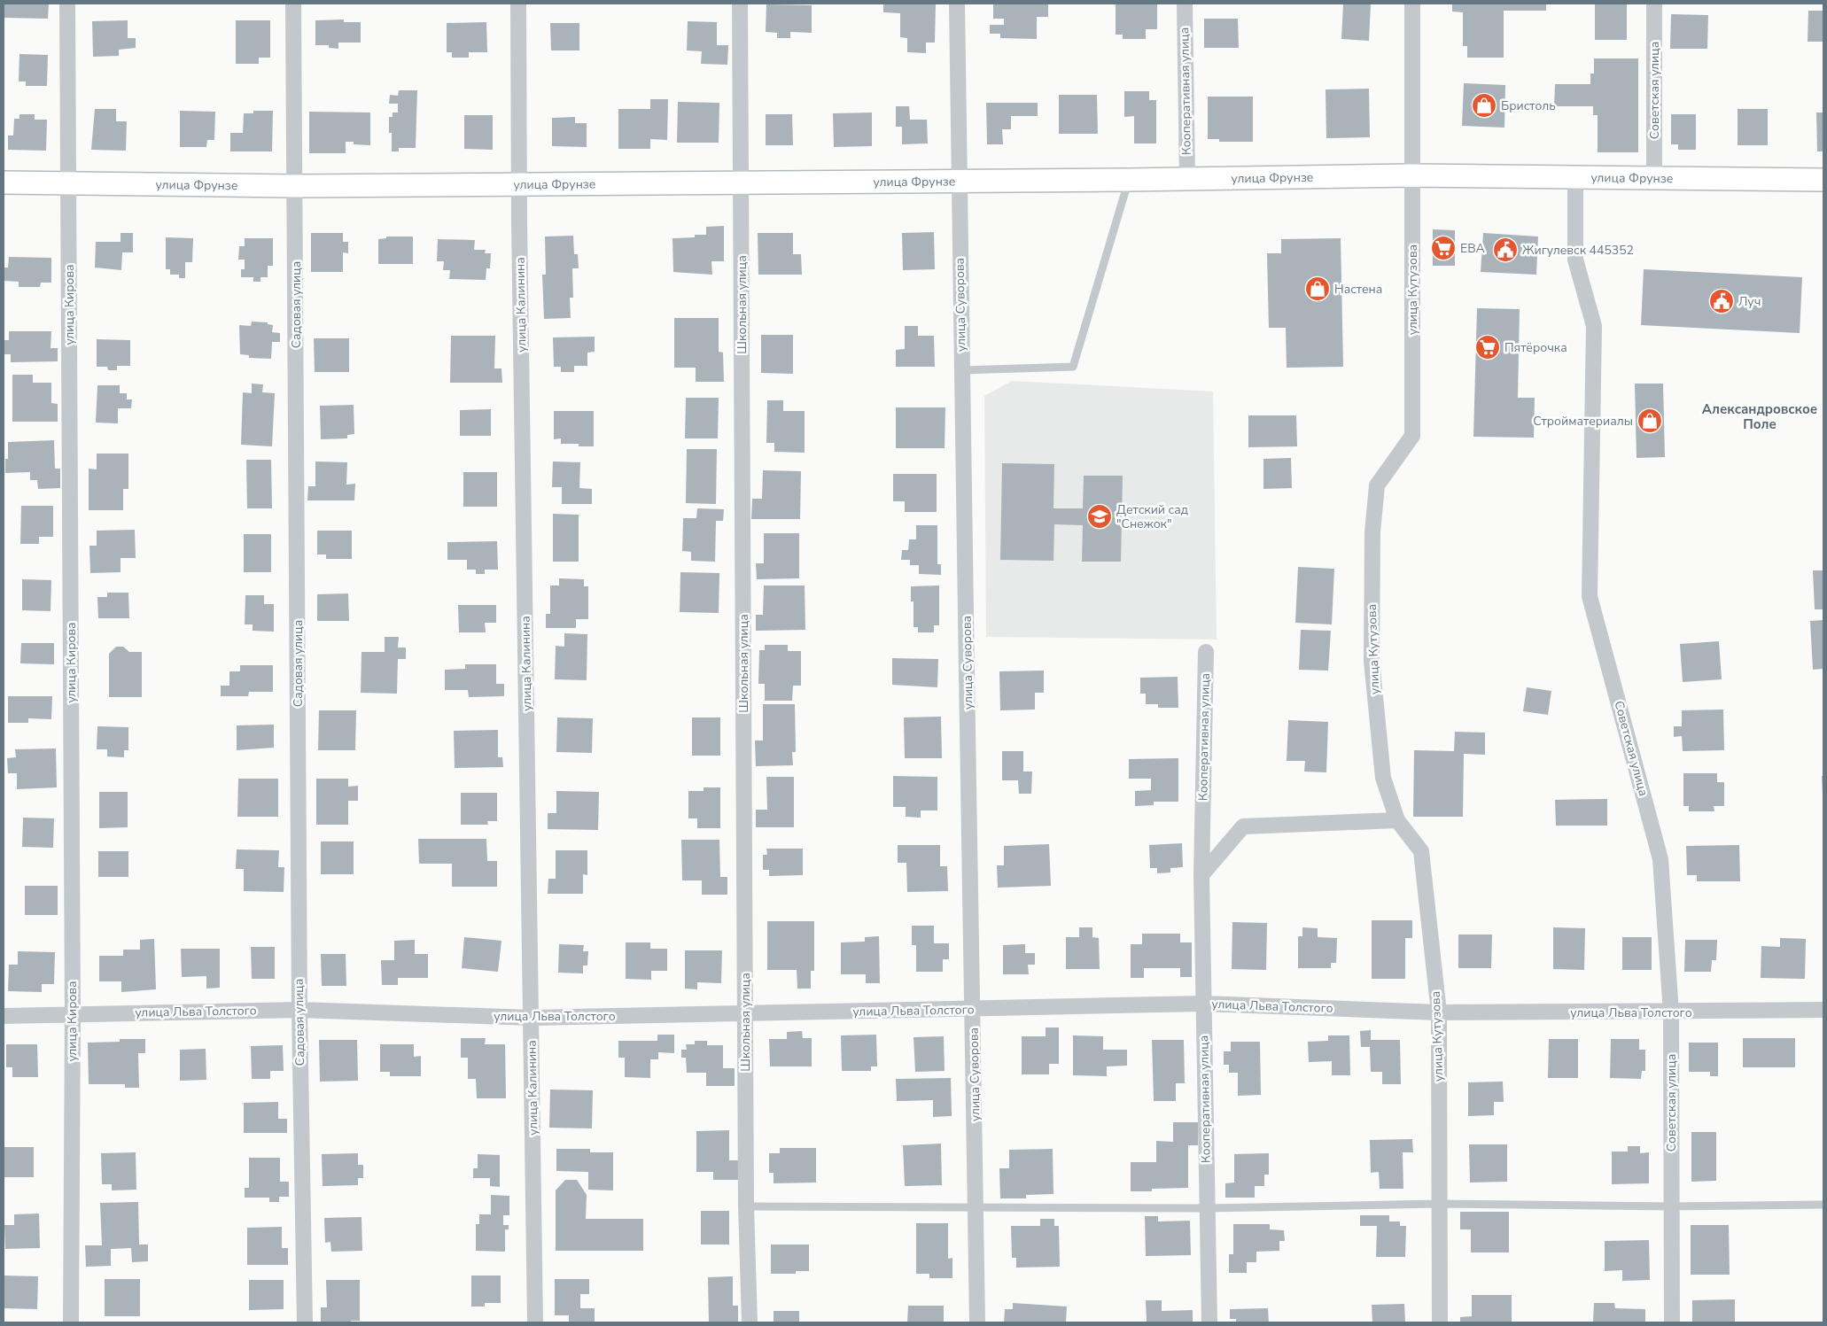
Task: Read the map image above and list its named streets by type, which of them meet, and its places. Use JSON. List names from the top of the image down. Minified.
{"streets":{"street":["Советская улица","Кооперативная улица","улица Фрунзе","улица Кутузова","улица Кирова","Садовая улица","улица Калинина","Школьная улица","улица Суворова","улица Льва Толстого"]},"crossings":[["Советская улица","улица Фрунзе"],["Советская улица","улица Льва Толстого"],["Кооперативная улица","улица Фрунзе"],["Кооперативная улица","улица Льва Толстого"],["улица Фрунзе","улица Кутузова"],["улица Фрунзе","улица Кирова"],["улица Фрунзе","Садовая улица"],["улица Фрунзе","улица Калинина"],["улица Фрунзе","Школьная улица"],["улица Фрунзе","улица Суворова"],["улица Кутузова","улица Льва Толстого"],["улица Кирова","улица Льва Толстого"],["Садовая улица","улица Льва Толстого"],["улица Калинина","улица Льва Толстого"],["Школьная улица","улица Льва Толстого"],["улица Суворова","улица Льва Толстого"]],"districts":["Александровское Поле"],"places":{"shop":["Бристоль","Настена","Стройматериалы"],"supermarket":["ЕВА","Пятёрочка"],"public building":["Жигулевск 445352","Луч"],"school or university":["Детский сад \"Снежок\""]}}
